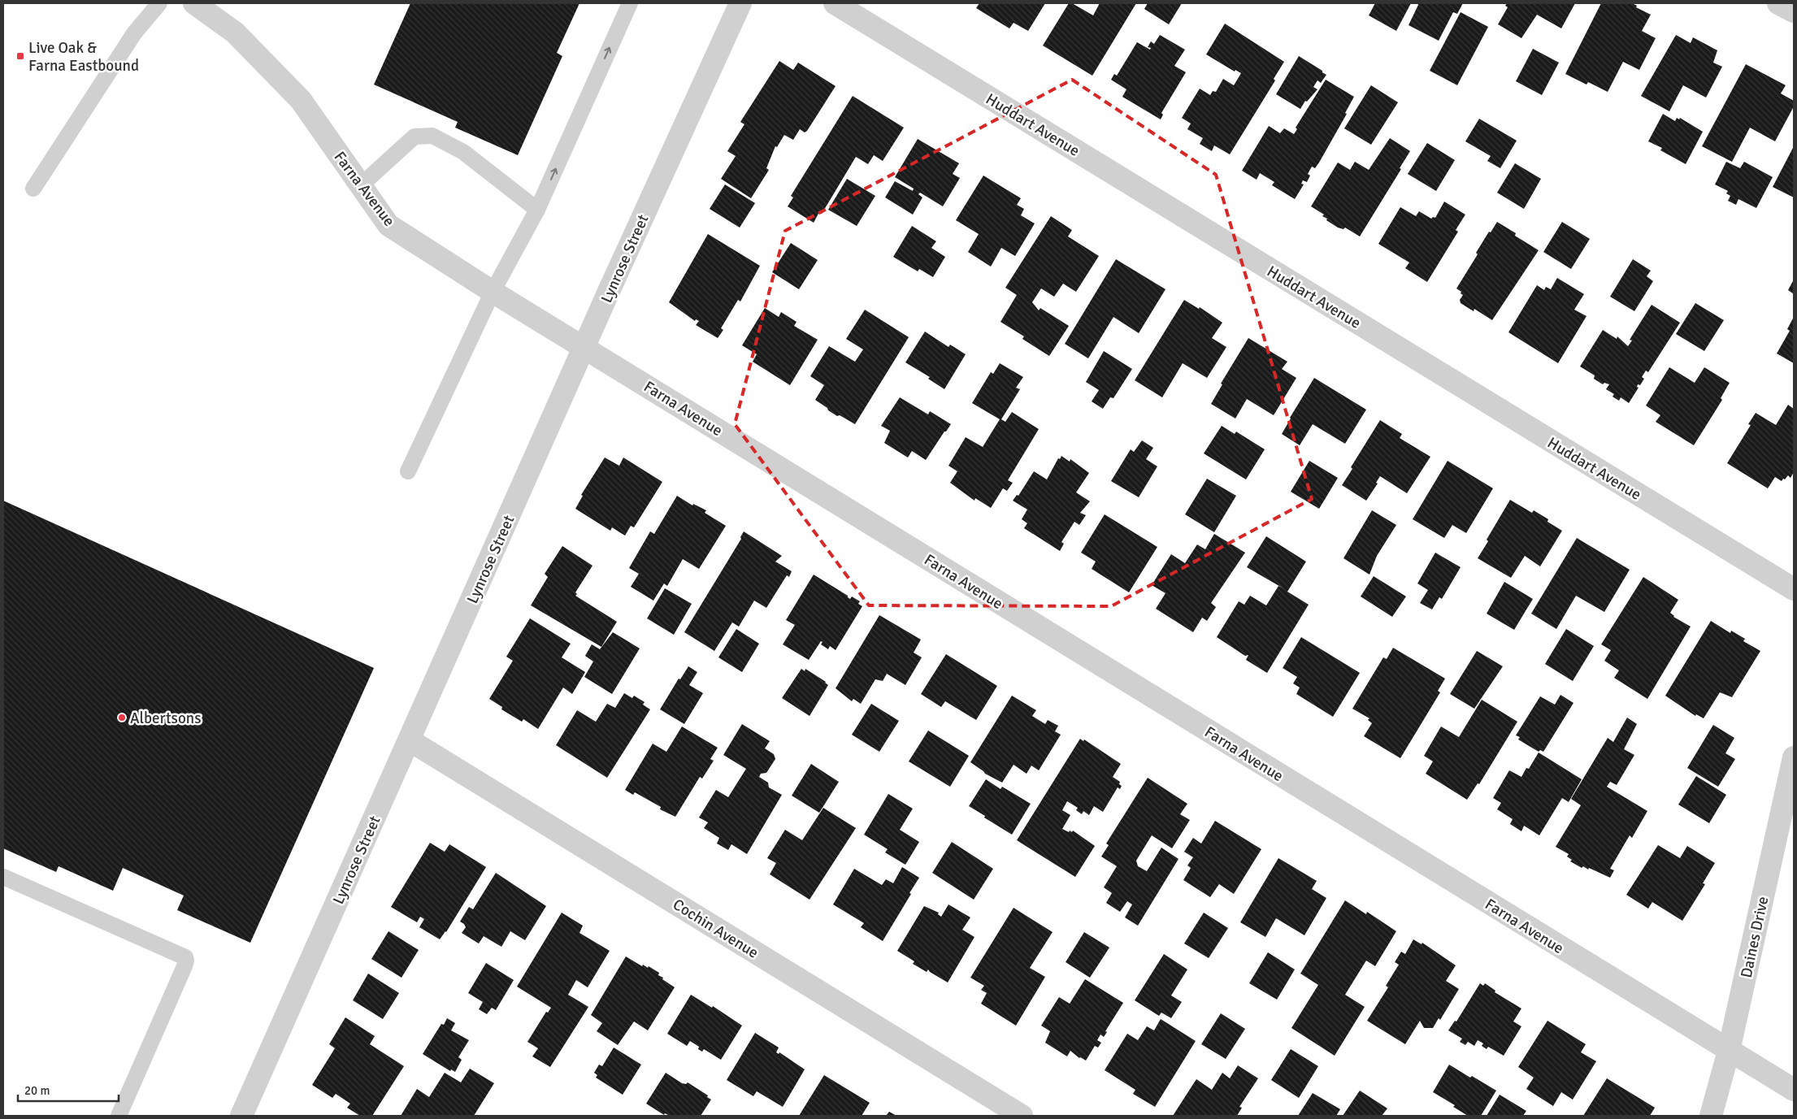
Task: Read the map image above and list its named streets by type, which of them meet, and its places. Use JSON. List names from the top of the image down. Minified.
{"streets":{"street":["Huddart Avenue","Farna Avenue","Lynrose Street","Cochin Avenue","Daines Drive"]},"crossings":[["Farna Avenue","Lynrose Street"],["Farna Avenue","Daines Drive"],["Lynrose Street","Cochin Avenue"]],"places":{"transit":["Live Oak & Farna Eastbound"],"other":["Albertsons"]},"scale_bar":"20 m"}
